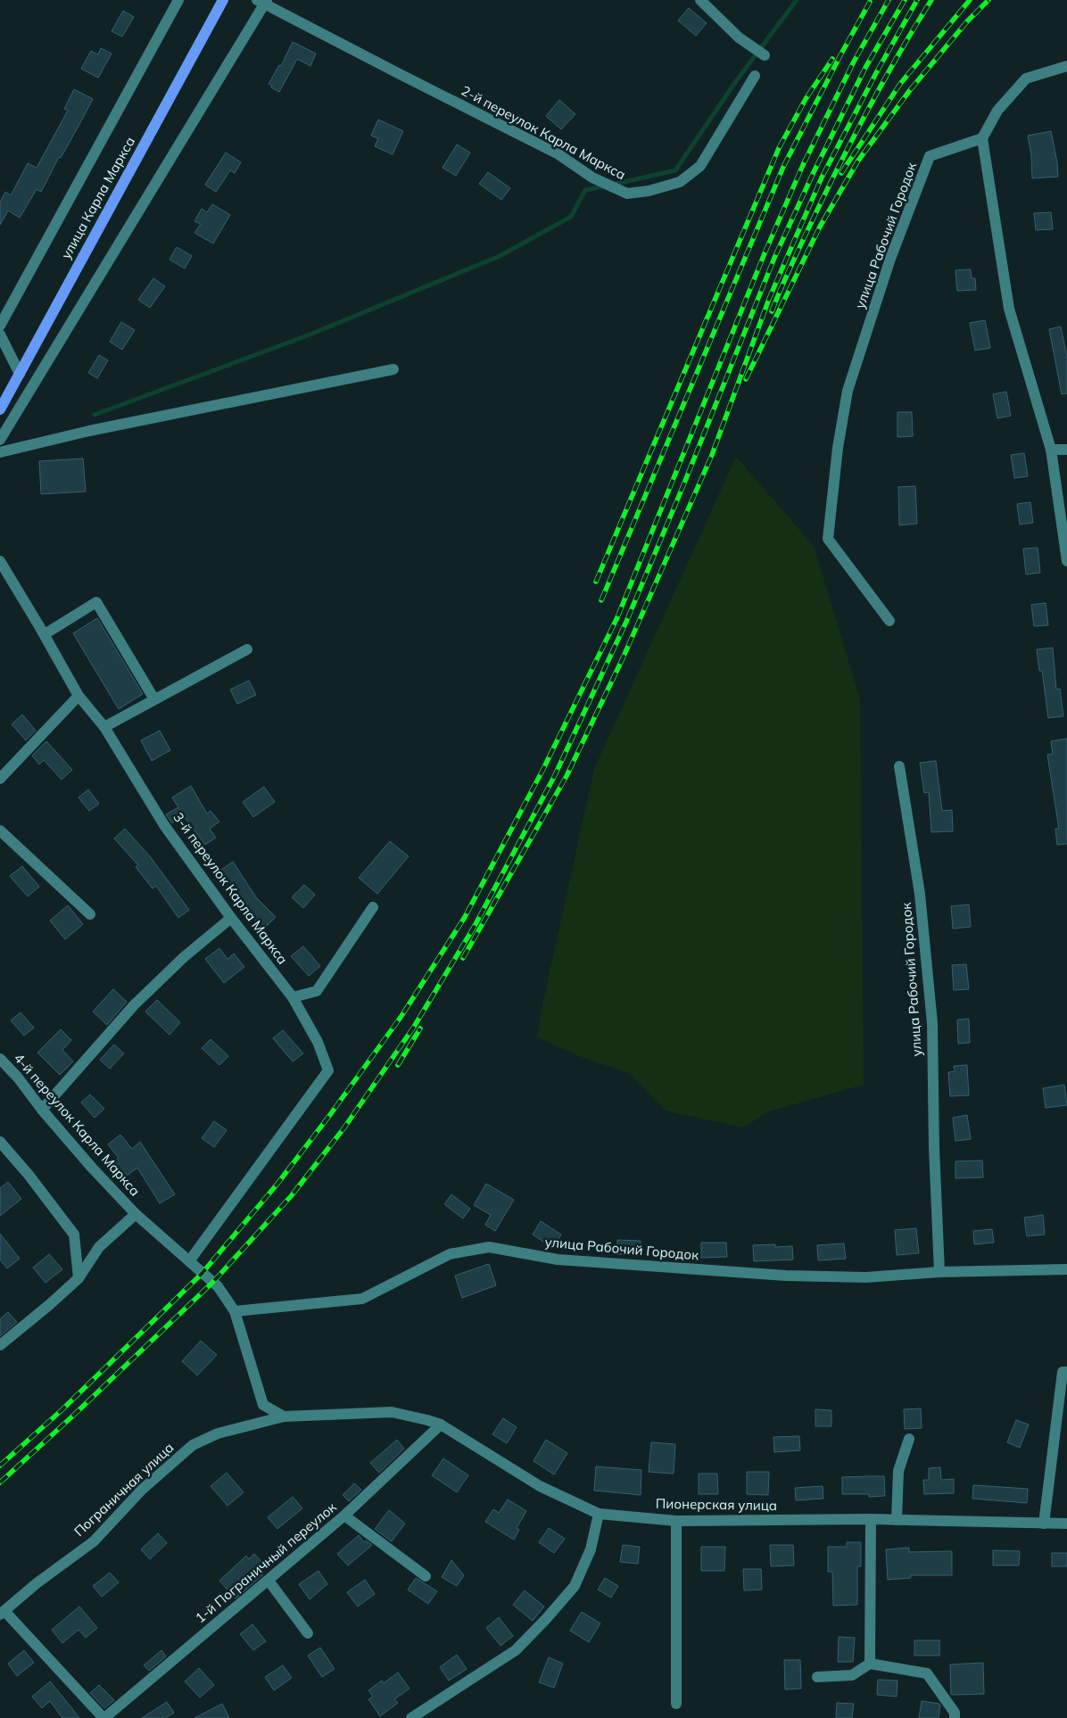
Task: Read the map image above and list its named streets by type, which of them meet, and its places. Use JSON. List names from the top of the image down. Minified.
{"streets":{"main road":["улица Карла Маркса"],"street":["2-й переулок Карла Маркса","улица Рабочий Городок","3-й переулок Карла Маркса","4-й переулок Карла Маркса","Пограничная улица","Пионерская улица","1-й Пограничный переулок"]},"crossings":[["улица Рабочий Городок","4-й переулок Карла Маркса"],["3-й переулок Карла Маркса","4-й переулок Карла Маркса"],["4-й переулок Карла Маркса","Пограничная улица"],["4-й переулок Карла Маркса","Пионерская улица"],["Пограничная улица","Пионерская улица"],["Пионерская улица","1-й Пограничный переулок"]]}
